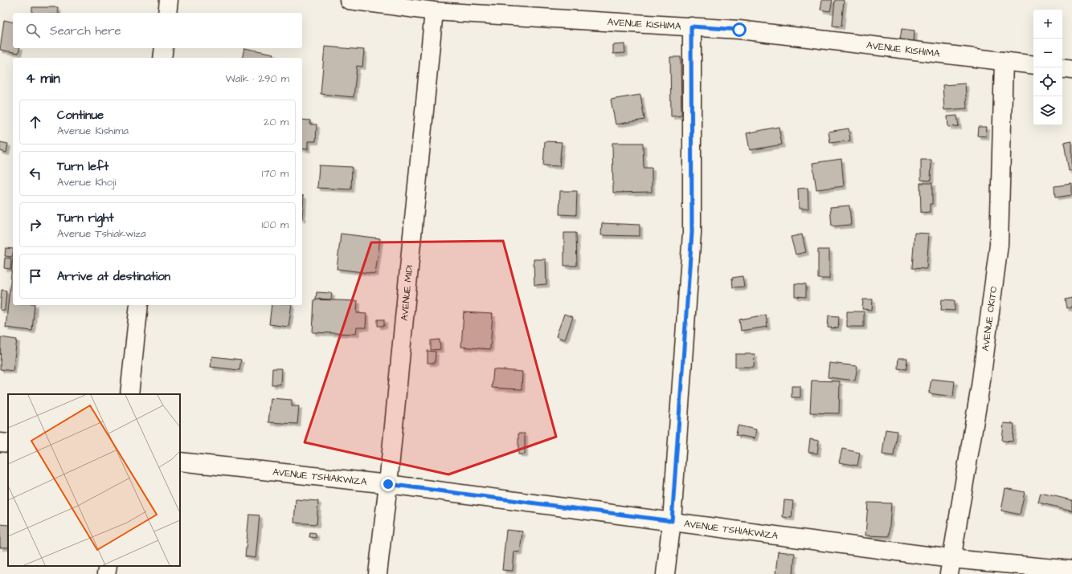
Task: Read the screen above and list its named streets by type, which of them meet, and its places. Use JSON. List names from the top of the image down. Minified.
{"streets":{"street":["AVENUE KISHIMA","AVENUE MIDI","AVENUE OKITO","AVENUE TSHIAKWIZA"]},"crossings":[["AVENUE KISHIMA","AVENUE MIDI"],["AVENUE KISHIMA","AVENUE OKITO"],["AVENUE MIDI","AVENUE TSHIAKWIZA"],["AVENUE OKITO","AVENUE TSHIAKWIZA"]],"page":{"map_buttons":["+","−"],"search":"Search here","heading":["4 min","Walk · 290 m"],"list":[["Continue","Avenue Kishima","20 m"],["Turn left","Avenue Khoji","170 m"],["Turn right","Avenue Tshiakwiza","100 m"],"Arrive at destination"]}}
